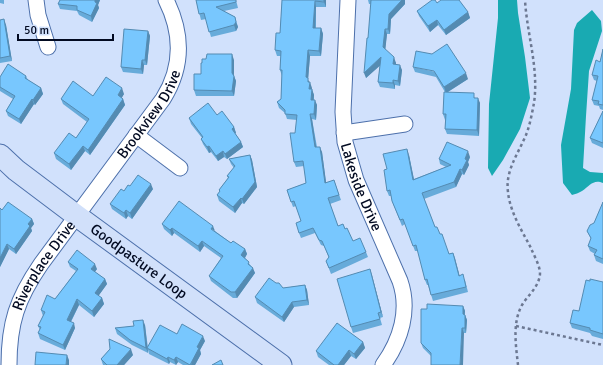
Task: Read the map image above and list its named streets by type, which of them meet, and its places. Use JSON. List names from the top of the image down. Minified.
{"streets":{"street":["Brookview Drive","Lakeside Drive","Goodpasture Loop","Riverplace Drive"]},"crossings":[["Brookview Drive","Goodpasture Loop"],["Brookview Drive","Riverplace Drive"],["Goodpasture Loop","Riverplace Drive"]],"scale_bar":"50 m"}
